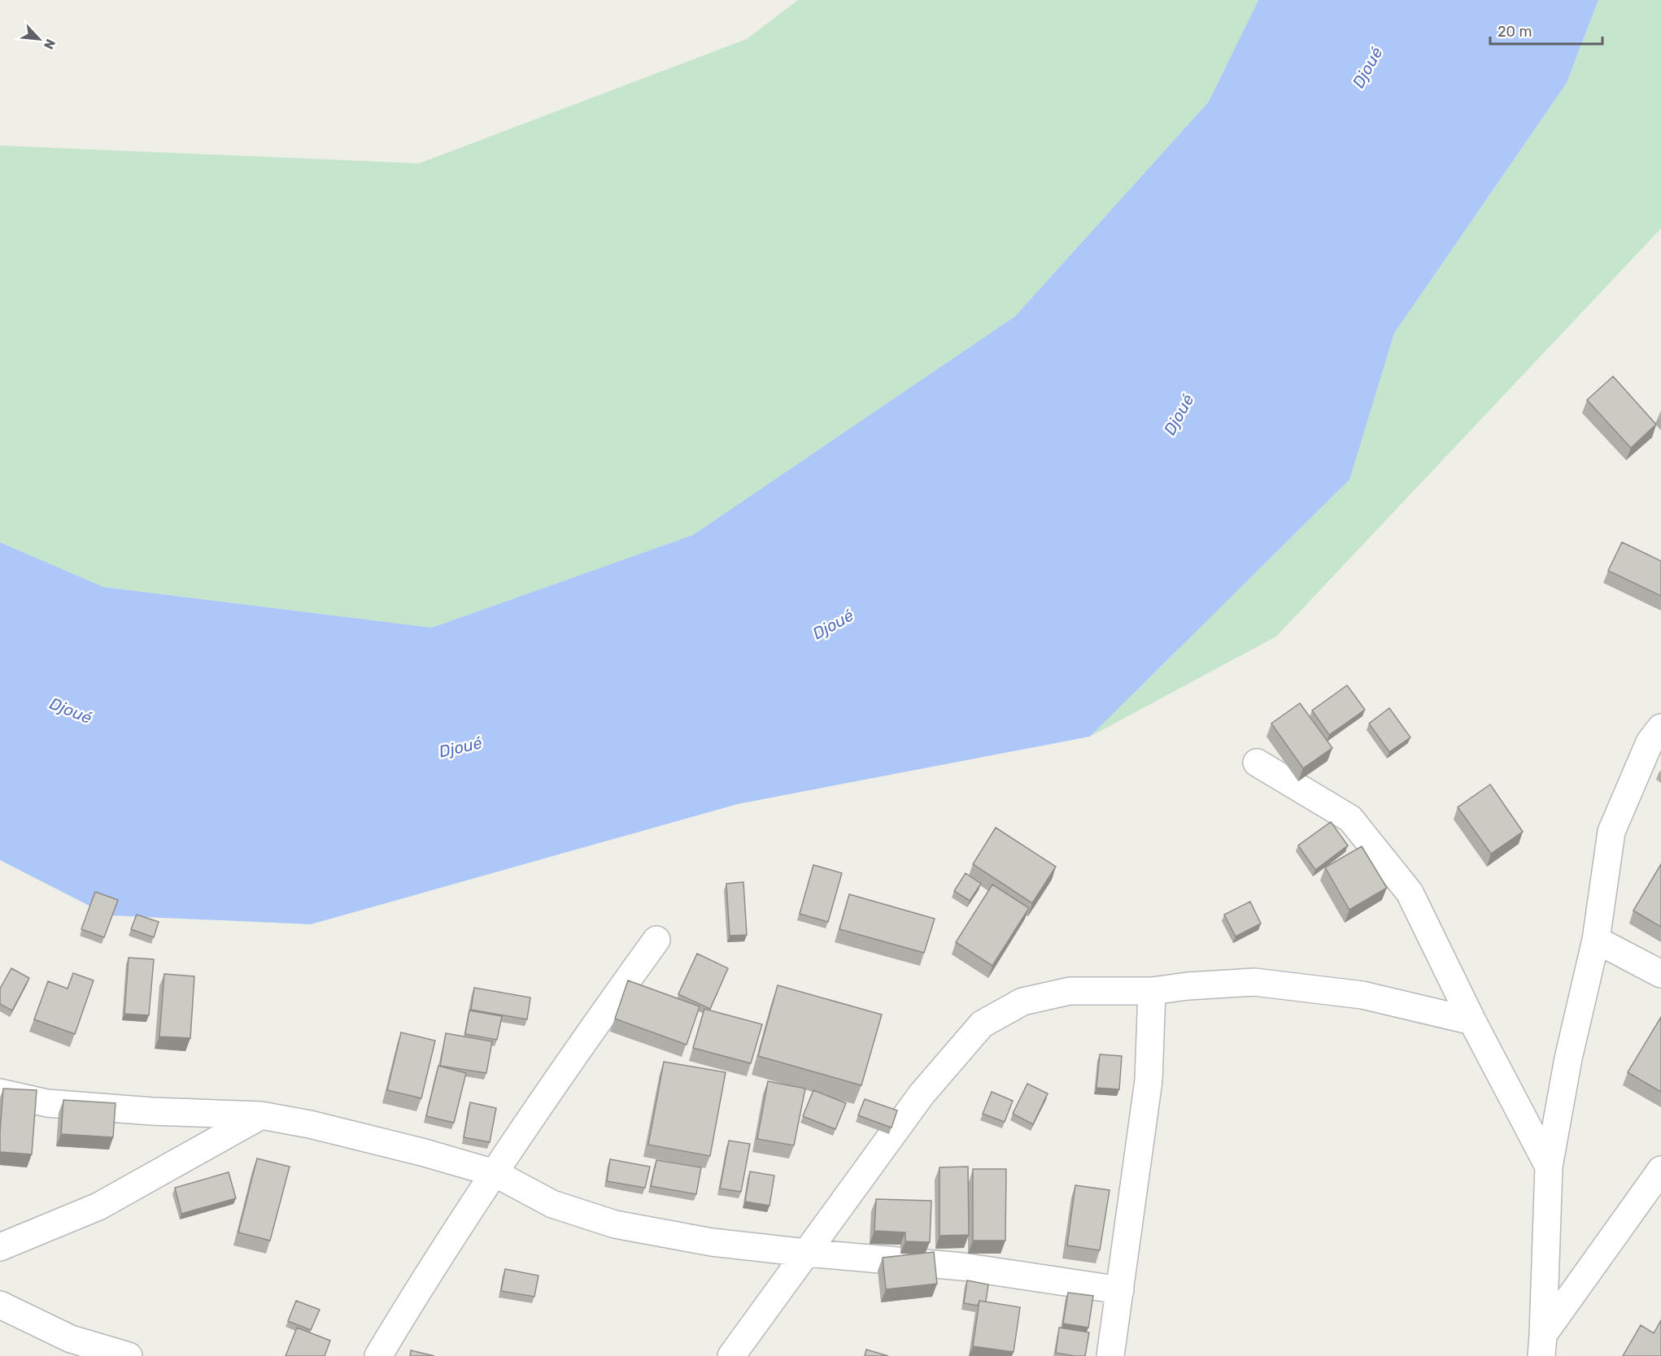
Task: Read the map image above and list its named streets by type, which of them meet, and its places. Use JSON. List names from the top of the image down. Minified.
{"water":["Djoué"],"scale_bar":"20 m","north":"bottom right"}
